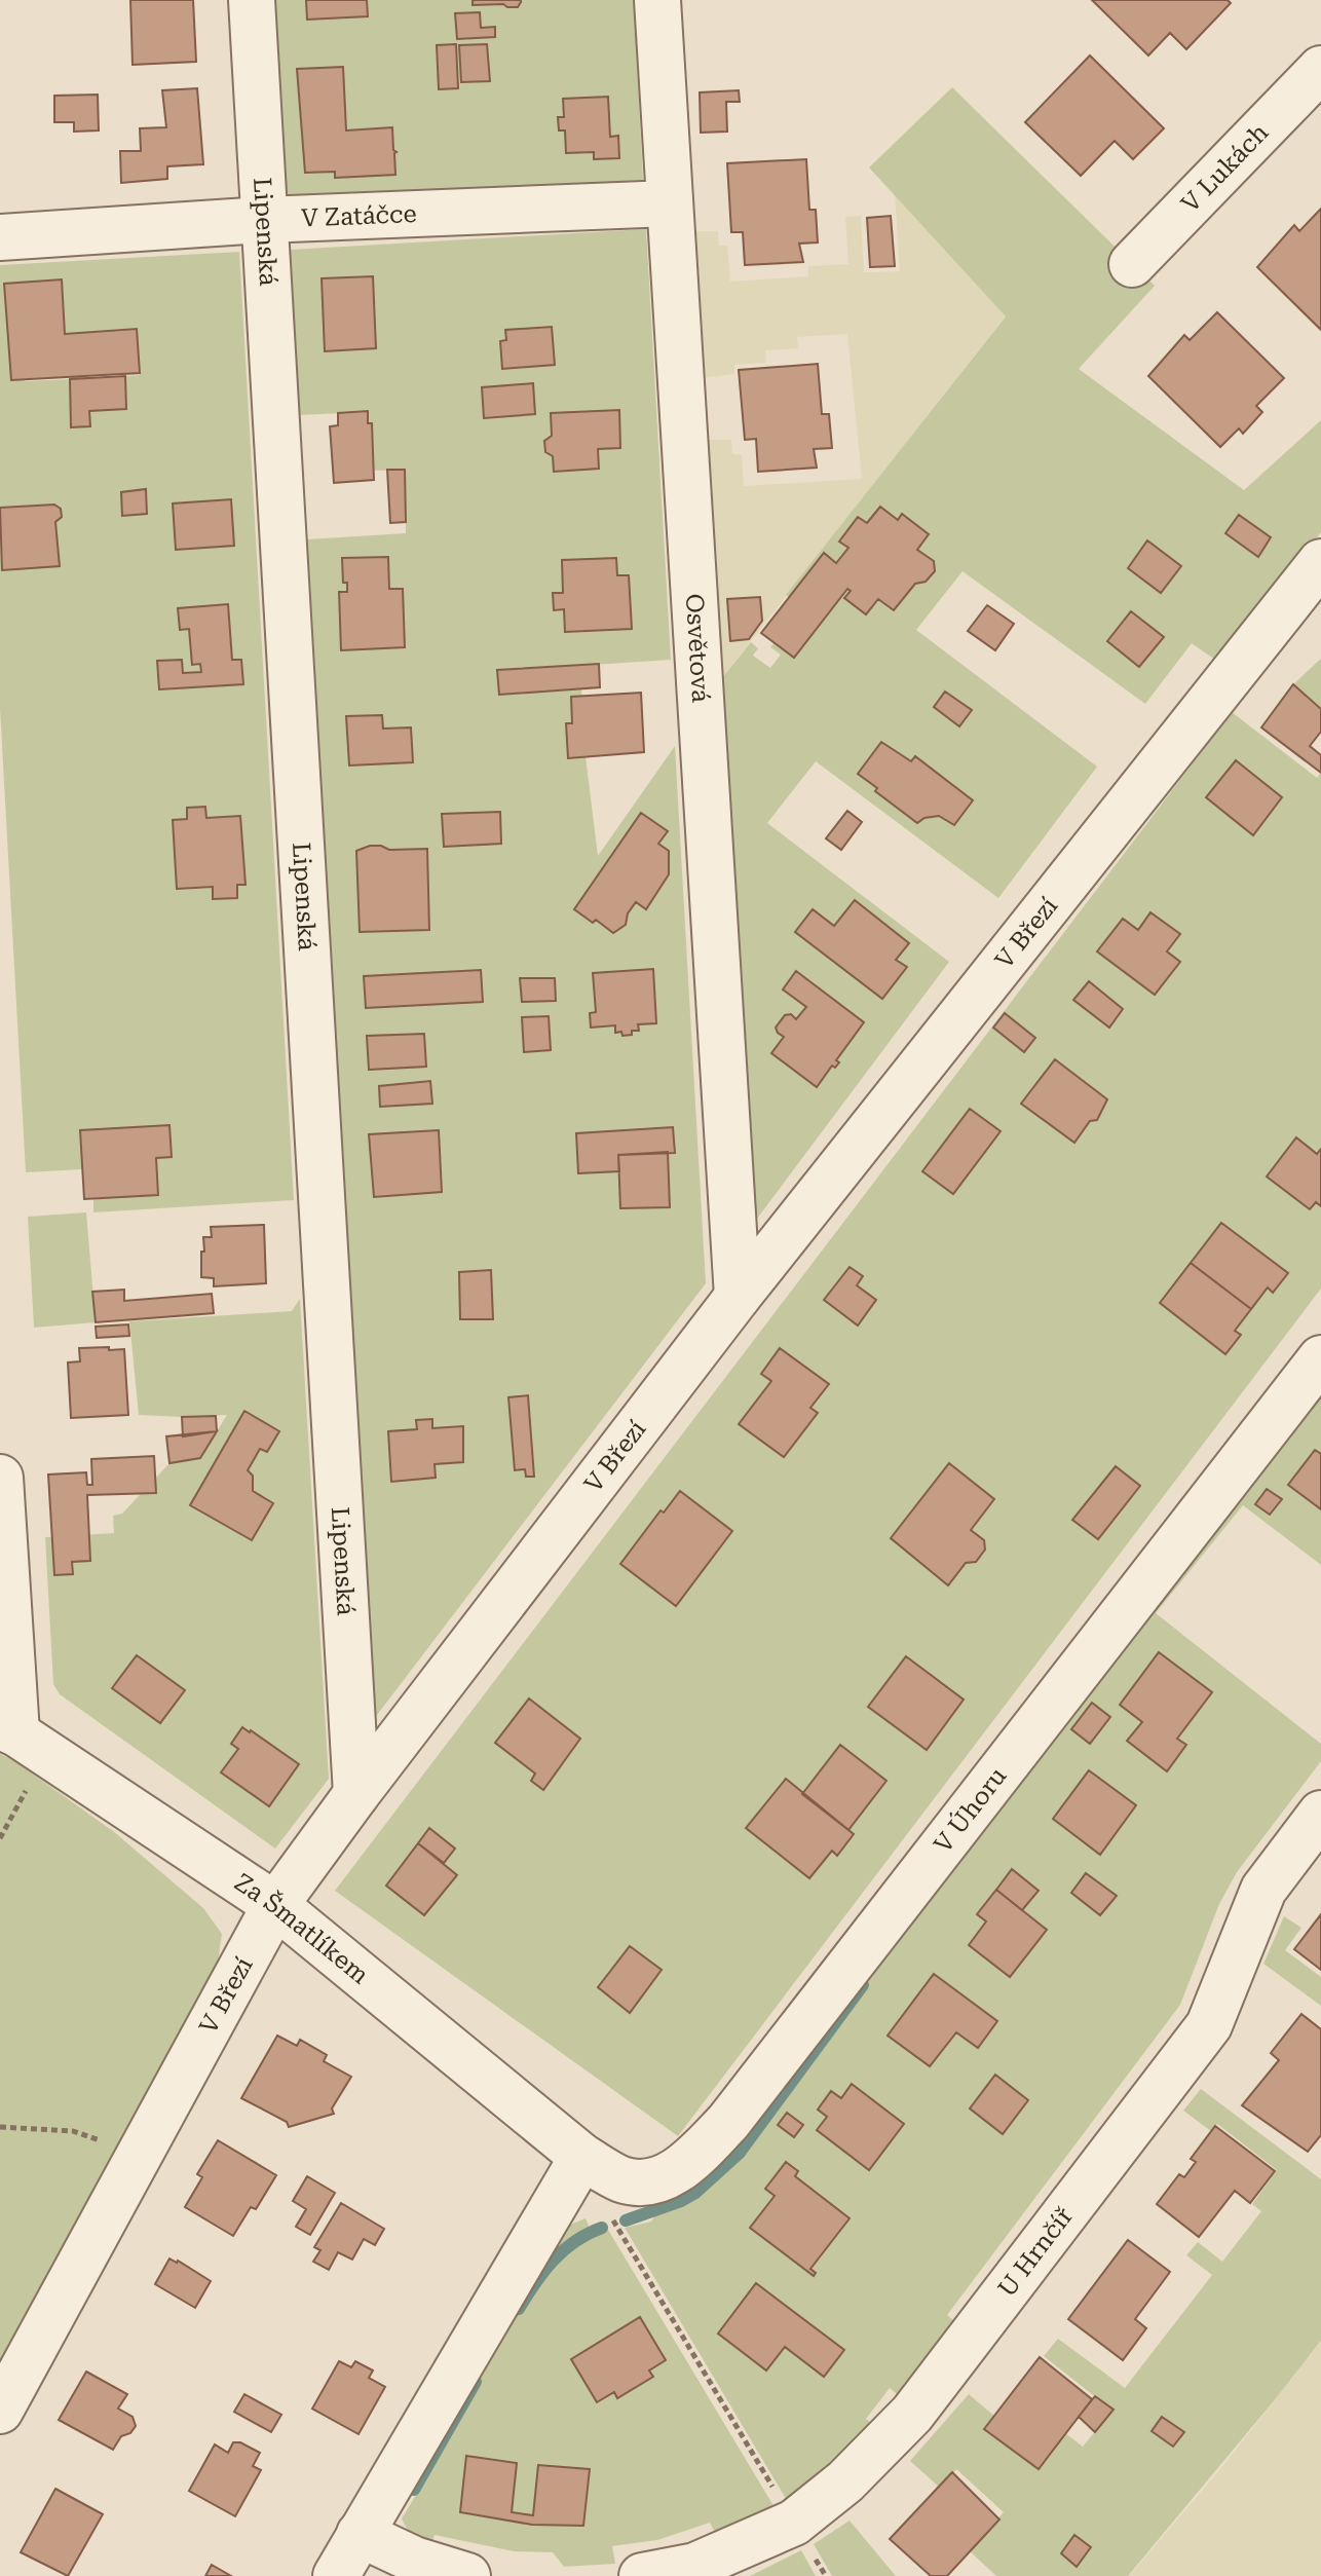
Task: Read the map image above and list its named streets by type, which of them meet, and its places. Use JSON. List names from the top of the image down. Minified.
{"streets":{"street":["V Lukách","V Zatáčce","Lipenská","Osvětová","V Březí","V Úhoru","Za Šmatlíkem","U Hrnčíř"]},"crossings":[["V Zatáčce","Lipenská"],["V Zatáčce","Osvětová"],["Lipenská","V Březí"],["Osvětová","V Březí"],["V Březí","Za Šmatlíkem"]]}
